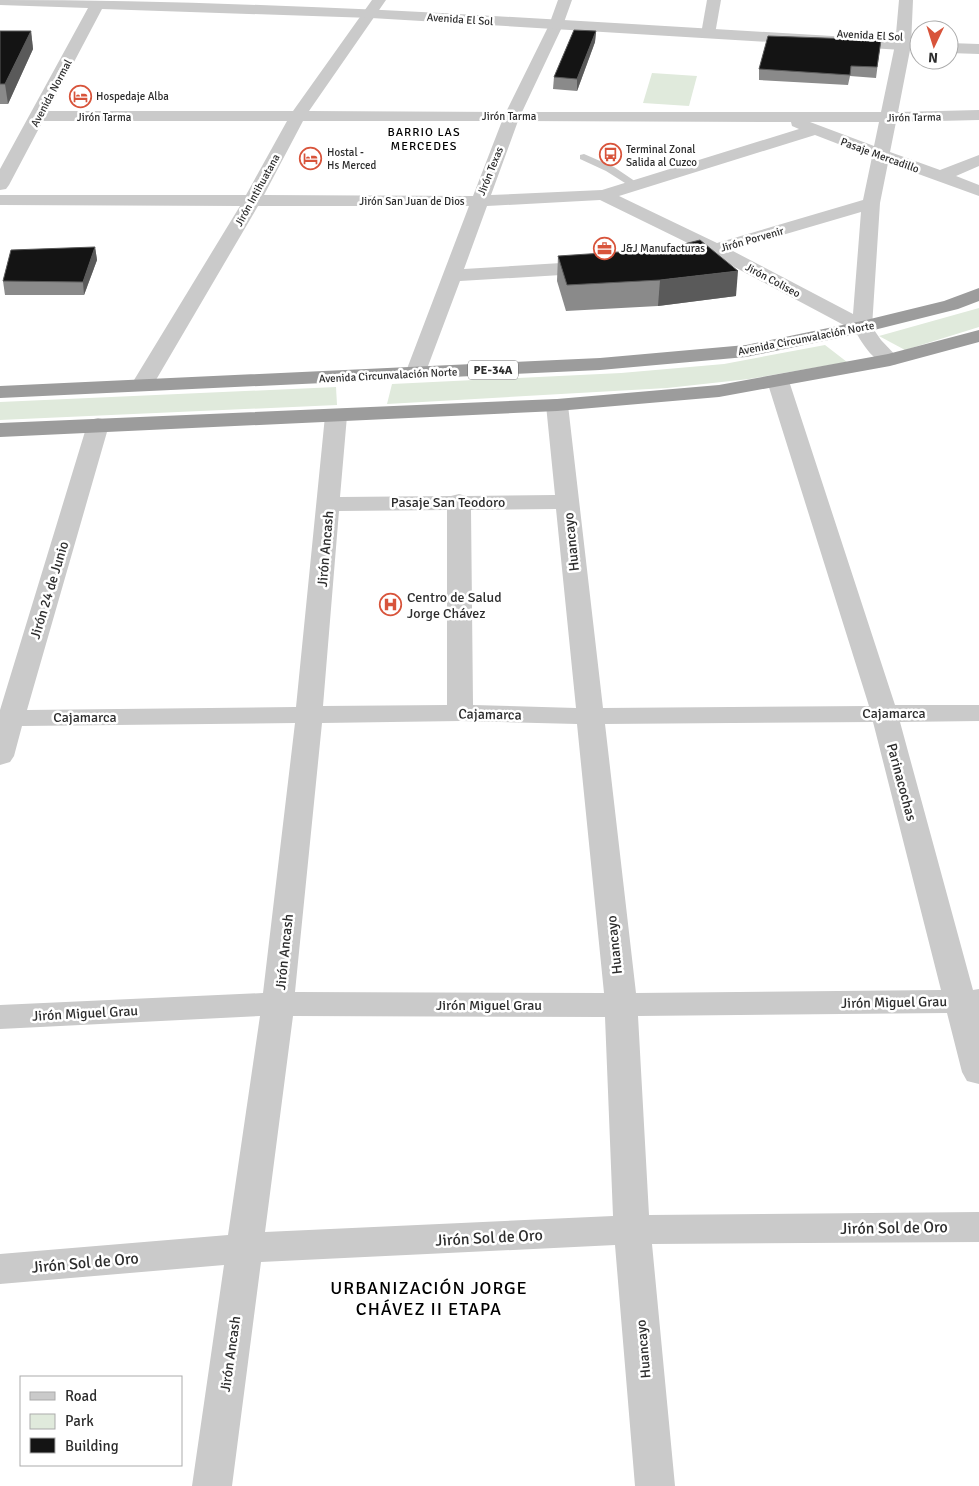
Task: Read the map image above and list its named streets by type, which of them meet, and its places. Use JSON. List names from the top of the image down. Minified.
{"streets":{"highway":["Avenida Circunvalación Norte","PE-34A"],"street":["Avenida El Sol","Avenida Normal","Jirón Tarma","Pasaje Mercadillo","Jirón Texas","Jirón Intihuatana","Jirón San Juan de Dios","Jirón Porvenir","Jirón Coliseo","Pasaje San Teodoro","Huancayo","Jirón Ancash","Jirón 24 de Junio","Cajamarca","Parinacochas","Jirón Miguel Grau","Jirón Sol de Oro"]},"crossings":[["Avenida El Sol","Avenida Normal"],["Avenida El Sol","Jirón Texas"],["Avenida El Sol","Jirón Intihuatana"],["Avenida Normal","Jirón Tarma"],["Jirón Tarma","Pasaje Mercadillo"],["Jirón Tarma","Jirón Texas"],["Jirón Tarma","Jirón Intihuatana"],["Pasaje Mercadillo","Jirón San Juan de Dios"],["Jirón Texas","Jirón San Juan de Dios"],["Jirón Texas","Avenida Circunvalación Norte"],["Jirón Intihuatana","Jirón San Juan de Dios"],["Jirón Intihuatana","Avenida Circunvalación Norte"],["Jirón San Juan de Dios","Jirón Coliseo"],["Jirón Porvenir","Jirón Coliseo"],["Jirón Coliseo","Avenida Circunvalación Norte"],["Pasaje San Teodoro","Huancayo"],["Pasaje San Teodoro","Jirón Ancash"],["Huancayo","Cajamarca"],["Huancayo","Jirón Miguel Grau"],["Huancayo","Jirón Sol de Oro"],["Jirón Ancash","Cajamarca"],["Jirón Ancash","Jirón Miguel Grau"],["Jirón Ancash","Jirón Sol de Oro"],["Jirón 24 de Junio","Cajamarca"],["Cajamarca","Parinacochas"],["Parinacochas","Jirón Miguel Grau"]],"districts":["BARRIO LAS MERCEDES","URBANIZACIÓN JORGE CHÁVEZ II ETAPA"],"places":{"hotel":["Hospedaje Alba","Hostal - Hs Merced"],"bus stop":["Terminal Zonal Salida al Cuzco"],"office":["J&J Manufacturas"],"hospital":["Centro de Salud Jorge Chávez"]},"legend":["Road","Park","Building"],"north":"bottom"}
